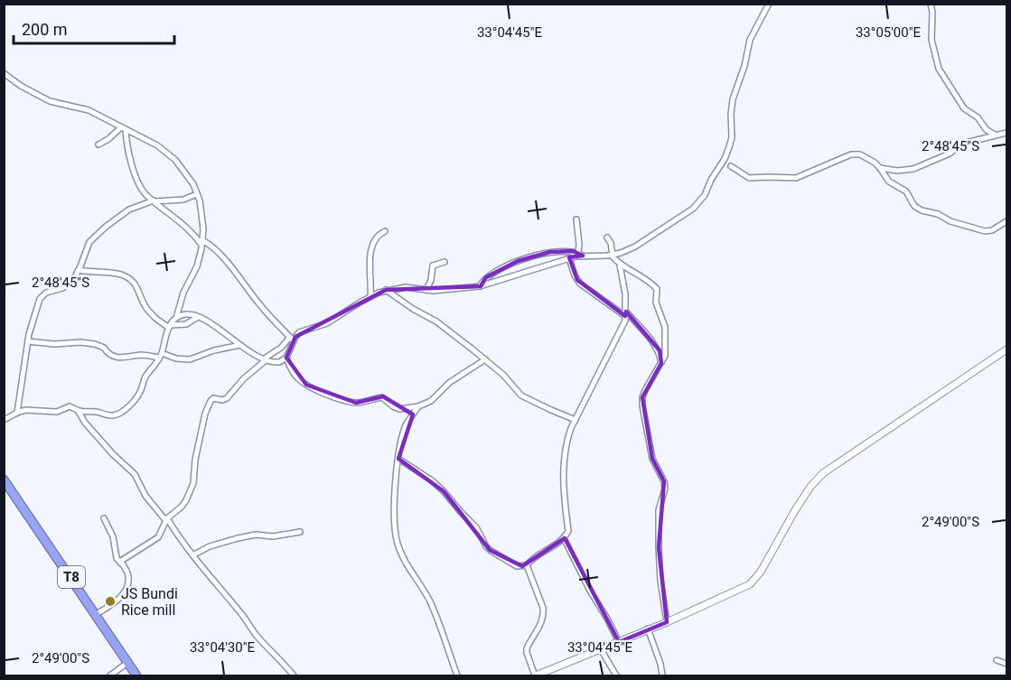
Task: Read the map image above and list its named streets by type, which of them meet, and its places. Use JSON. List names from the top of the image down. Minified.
{"streets":{"highway":["T8"]},"places":["JS Bundi Rice mill"],"scale_bar":"200 m","coordinates":["33°04'45\"E","33°05'00\"E","2°48'45\"S","2°49'00\"S","33°04'30\"E"]}
